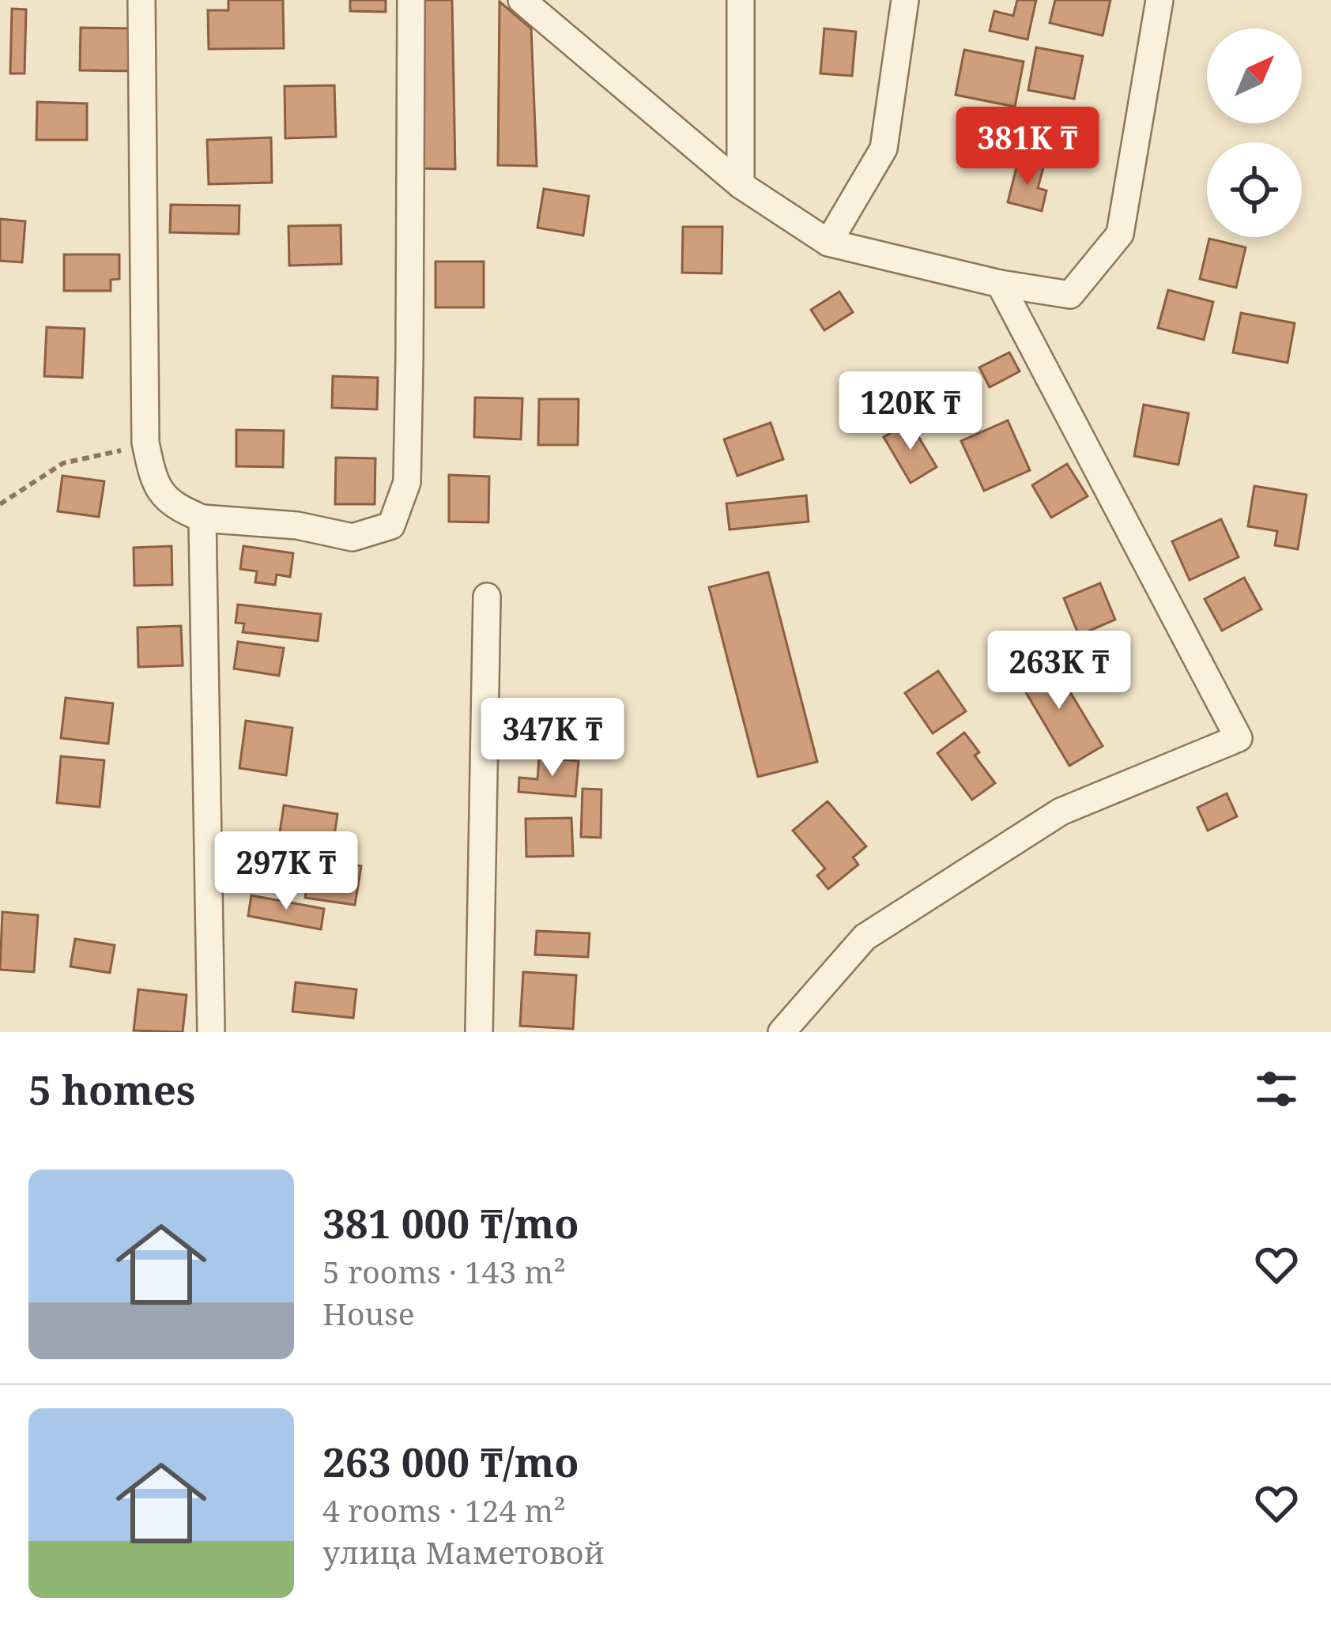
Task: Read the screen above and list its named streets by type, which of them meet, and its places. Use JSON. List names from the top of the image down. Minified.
{"north":"top right","page":{"price":["381K ₸","120K ₸","263K ₸","347K ₸","297K ₸"],"heading":"5 homes","list":[{"name":"381 000 ₸/mo","note":"5 rooms · 143 m² · House"},{"name":"263 000 ₸/mo","note":"4 rooms · 124 m² · улица Маметовой"}]}}
